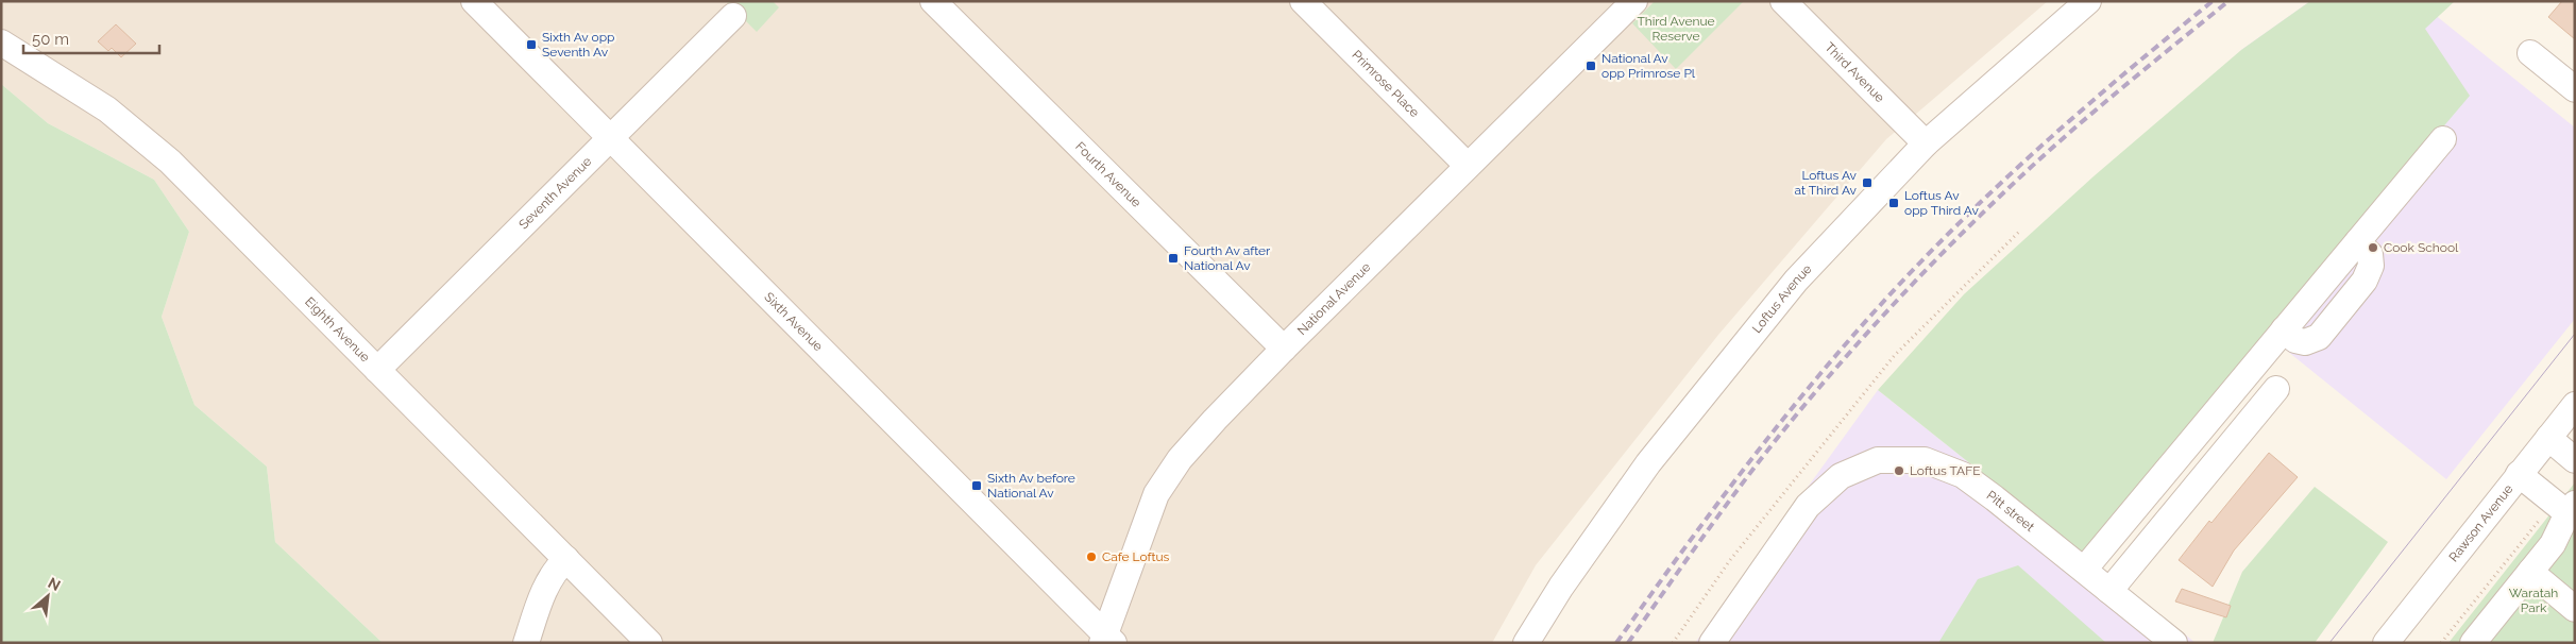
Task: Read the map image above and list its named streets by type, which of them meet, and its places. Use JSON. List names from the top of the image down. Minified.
{"streets":{"street":["Third Avenue","Primrose Place","Fourth Avenue","Seventh Avenue","National Avenue","Loftus Avenue","Sixth Avenue","Eighth Avenue","Pitt street","Rawson Avenue"]},"crossings":[["Third Avenue","Loftus Avenue"],["Primrose Place","National Avenue"],["Fourth Avenue","National Avenue"],["Seventh Avenue","Sixth Avenue"],["Seventh Avenue","Eighth Avenue"],["National Avenue","Sixth Avenue"]],"parks":["Third Avenue Reserve","Waratah Park"],"places":{"transit":["Sixth Av opp Seventh Av","National Av opp Primrose Pl","Loftus Av at Third Av","Loftus Av opp Third Av","Fourth Av after National Av","Sixth Av before National Av"],"other":["Cook School","Loftus TAFE","Cafe Loftus"]},"scale_bar":"50 m","north":"top right"}
